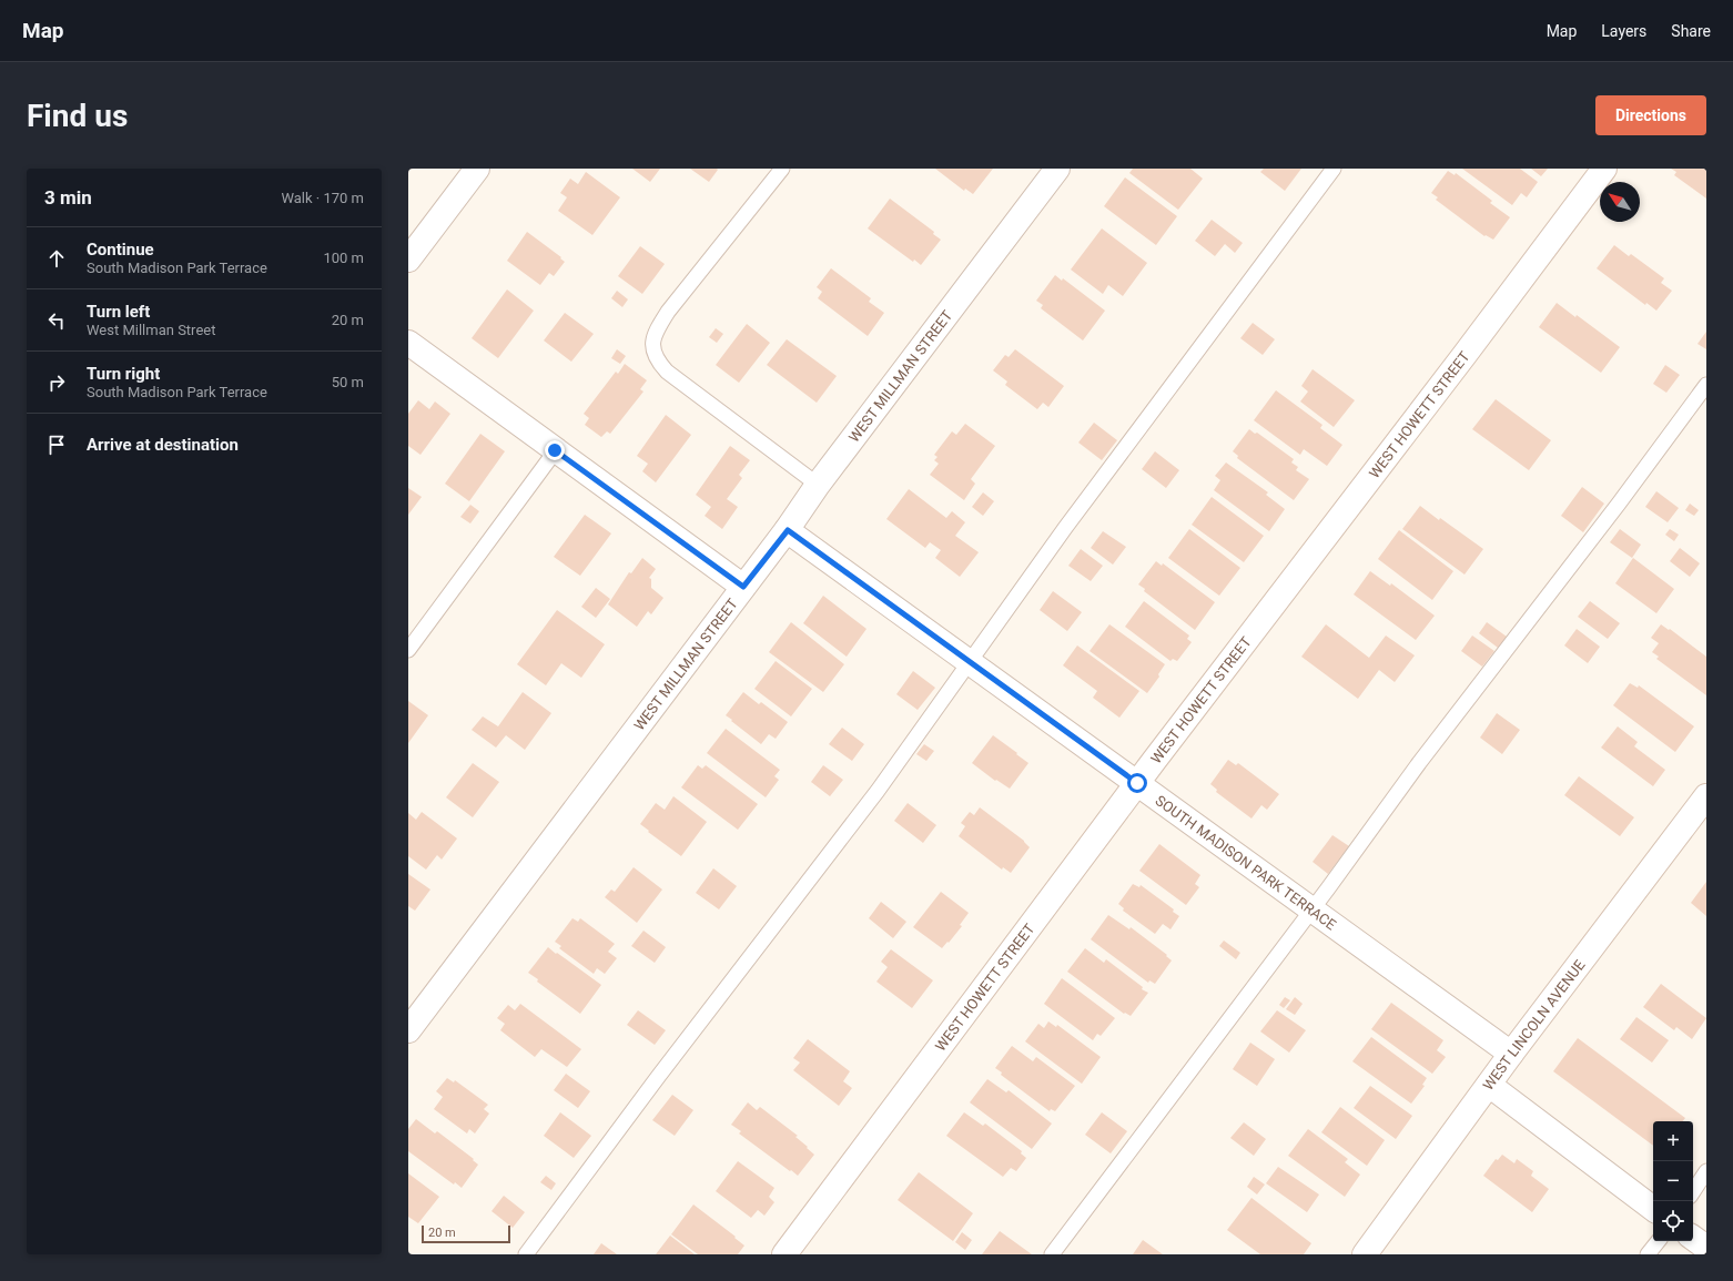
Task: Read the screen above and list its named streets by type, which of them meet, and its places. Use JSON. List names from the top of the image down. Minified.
{"streets":{"street":["WEST MILLMAN STREET","WEST HOWETT STREET","SOUTH MADISON PARK TERRACE","WEST LINCOLN AVENUE"]},"crossings":[["WEST MILLMAN STREET","SOUTH MADISON PARK TERRACE"],["WEST HOWETT STREET","SOUTH MADISON PARK TERRACE"],["SOUTH MADISON PARK TERRACE","WEST LINCOLN AVENUE"]],"scale_bar":"20 m","north":"top left","page":{"header":"Map","nav":["Map","Layers","Share"],"buttons":"Directions","title":"Find us","heading":["3 min","Walk · 170 m"],"list":[["Continue","South Madison Park Terrace","100 m"],["Turn left","West Millman Street","20 m"],["Turn right","South Madison Park Terrace","50 m"],"Arrive at destination"],"map_buttons":["+","−"],"scale":"20 m"}}
